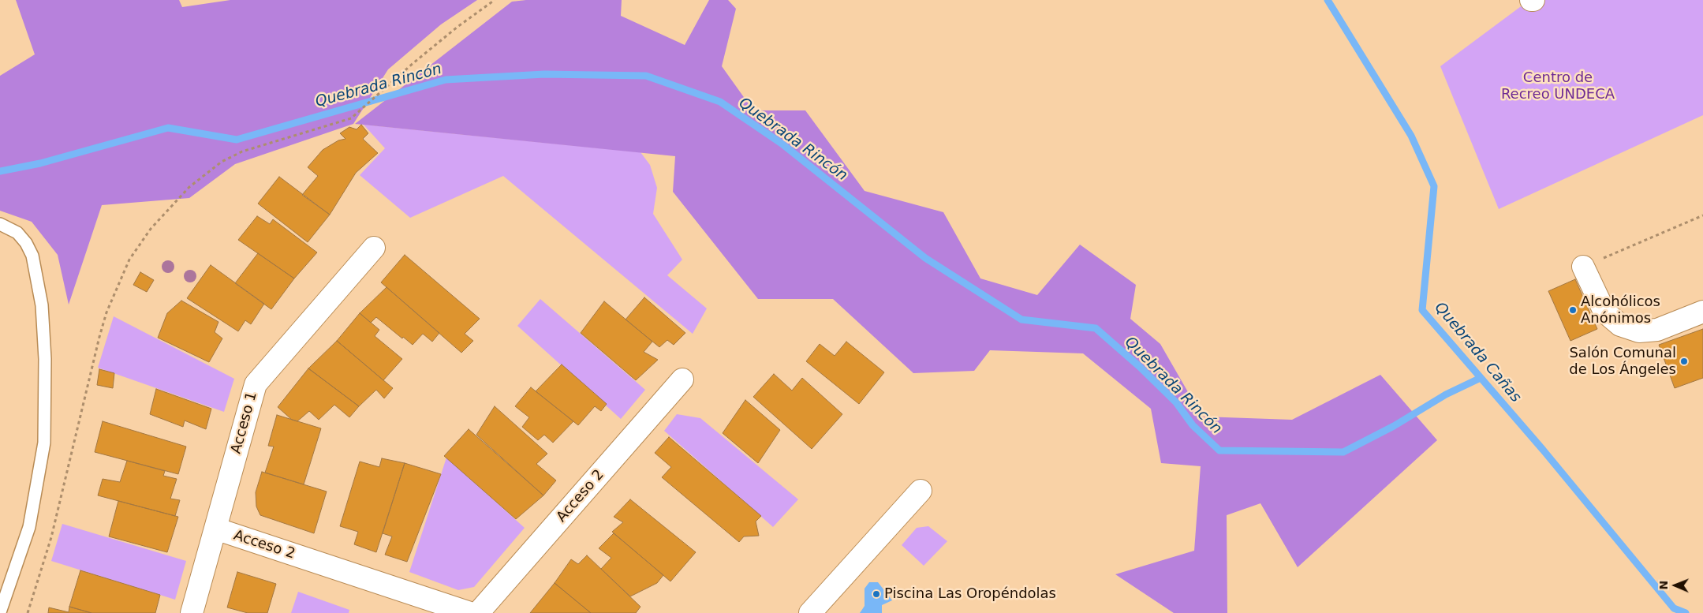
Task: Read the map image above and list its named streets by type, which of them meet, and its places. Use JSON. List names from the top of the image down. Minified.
{"streets":{"street":["Acceso 1","Acceso 2"]},"crossings":[["Acceso 1","Acceso 2"]],"water":["Quebrada Rincón","Quebrada Cañas"],"parks":["Centro de Recreo UNDECA"],"places":["Alcohólicos Anónimos","Salón Comunal de Los Ángeles","Piscina Las Oropéndolas"],"north":"left"}
